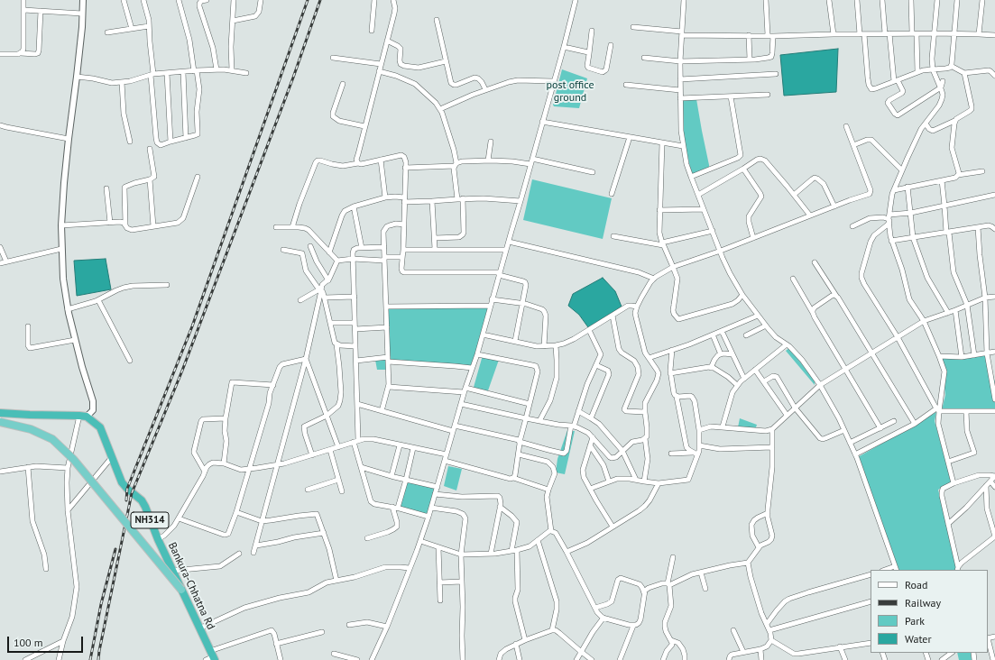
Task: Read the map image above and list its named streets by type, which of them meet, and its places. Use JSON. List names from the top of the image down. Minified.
{"streets":{"highway":["NH314","Bankura-Chhatna Rd"]},"parks":["post office ground"],"legend":["Road","Railway","Park","Water"],"scale_bar":"100 m"}
